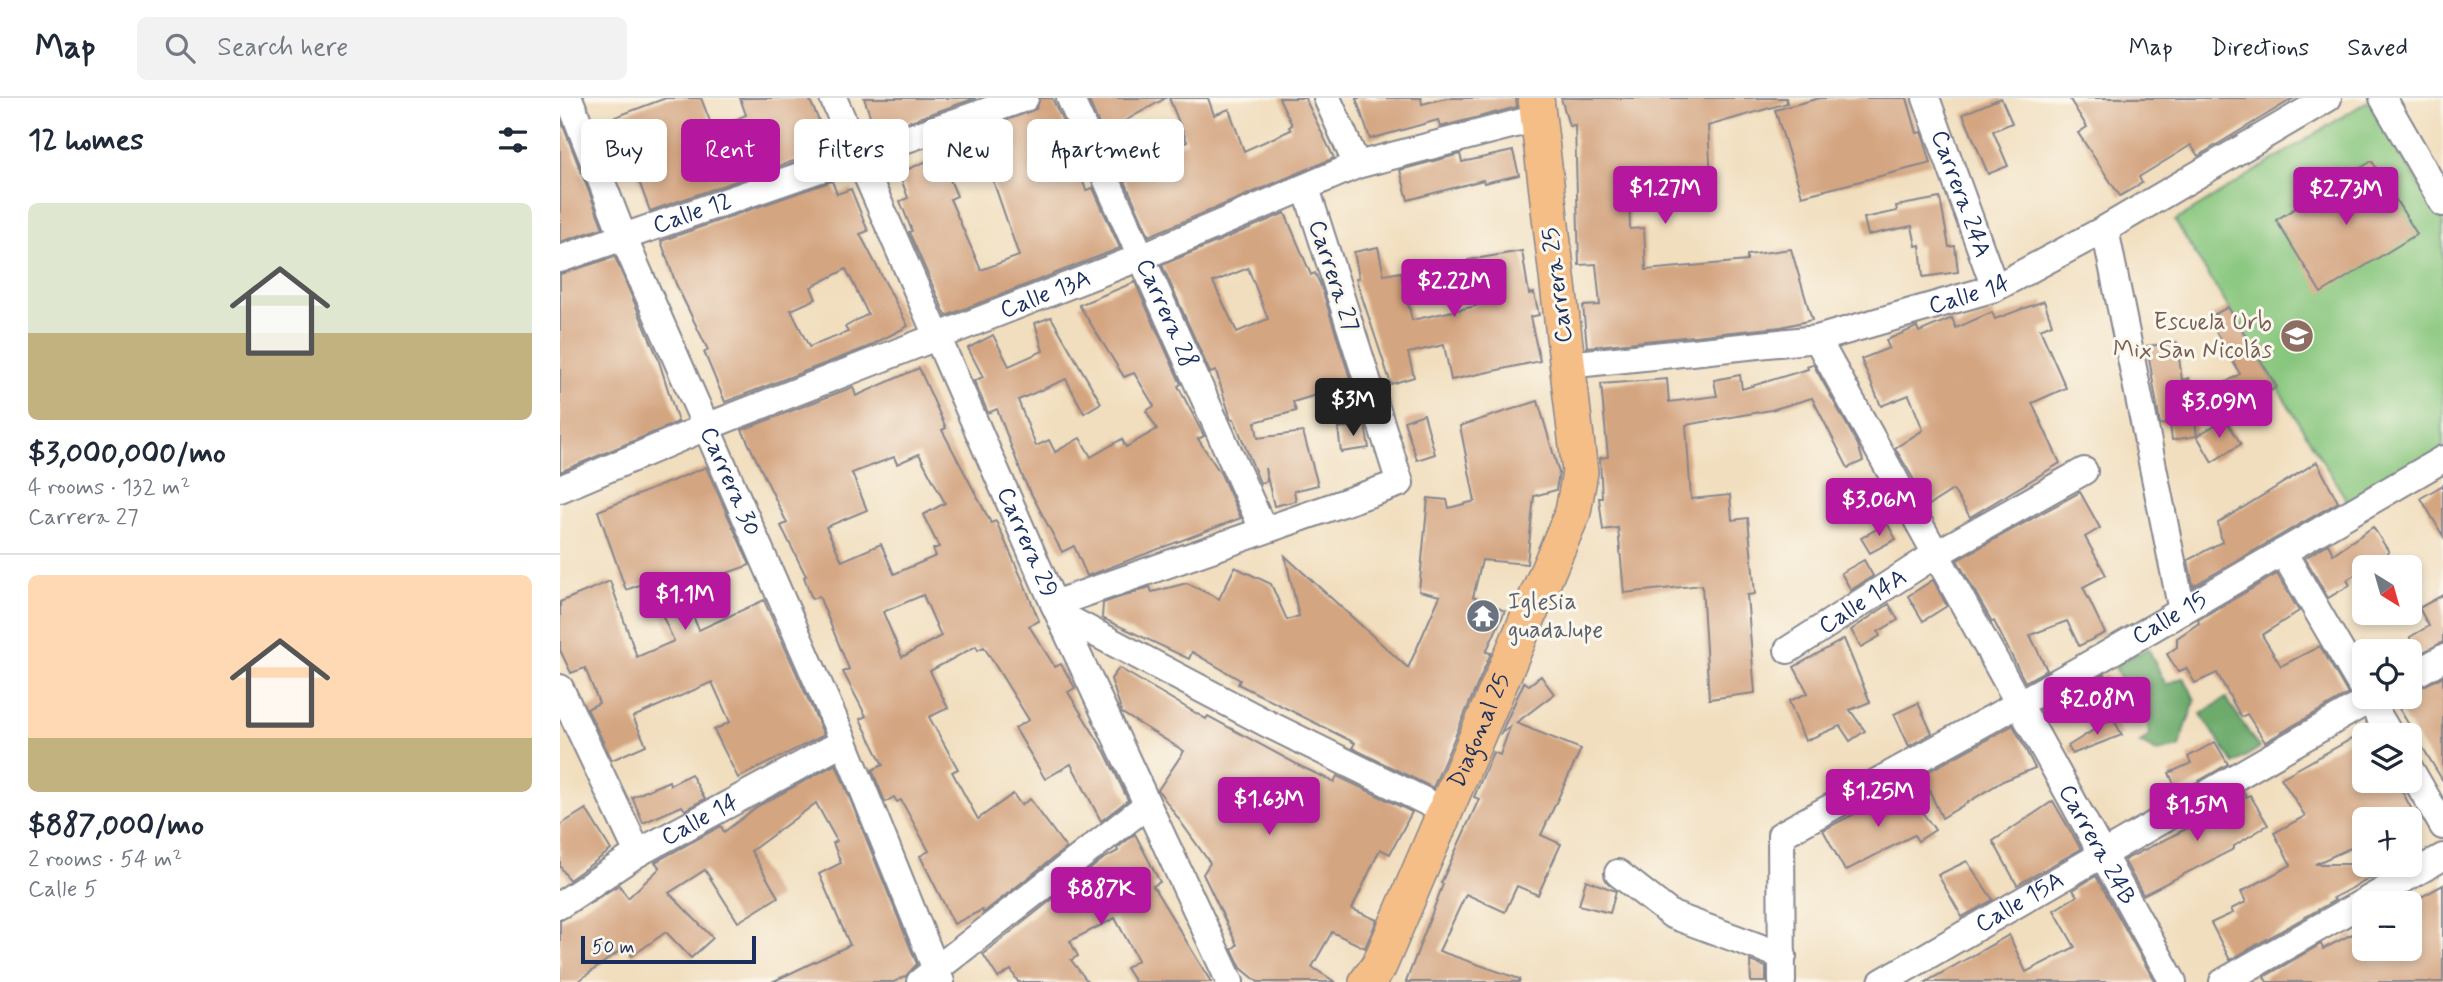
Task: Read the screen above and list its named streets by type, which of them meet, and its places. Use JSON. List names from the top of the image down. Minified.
{"streets":{"main road":["Carrera 25","Diagonal 25"],"street":["Carrera 24A","Calle 12","Carrera 27","Calle 14","Calle 13A","Carrera 28","Carrera 30","Carrera 29","Calle 14A","Calle 15","Carrera 24B","Calle 15A"]},"crossings":[["Carrera 24A","Calle 14"],["Calle 12","Carrera 30"],["Carrera 27","Calle 13A"],["Carrera 27","Carrera 28"],["Carrera 25","Calle 14"],["Carrera 25","Calle 13A"],["Carrera 25","Diagonal 25"],["Calle 14","Carrera 30"],["Calle 14","Carrera 24B"],["Calle 13A","Carrera 28"],["Calle 13A","Carrera 30"],["Calle 13A","Carrera 29"],["Calle 14A","Carrera 24B"],["Calle 15","Carrera 24B"],["Carrera 24B","Calle 15A"]],"places":{"school or university":["Escuela Urb Mix San Nicolás"],"temple":["Iglesia guadalupe"]},"scale_bar":"50 m","north":"bottom right","page":{"header":"Map","search":"Search here","nav":["Map","Directions","Saved"],"heading":"12 homes","chip":["Buy","Rent","Filters","New","Apartment"],"price":["$1.27M","$2.73M","$2.22M","$3M","$3.09M","$3.06M","$1.1M","$2.08M","$1.25M","$1.63M","$1.5M","$887K"],"list":[{"name":"$3,000,000/mo","note":"4 rooms · 132 m² · Carrera 27"},{"name":"$887,000/mo","note":"2 rooms · 54 m² · Calle 5"}],"map_buttons":["+","−"],"scale":"50 m"}}
